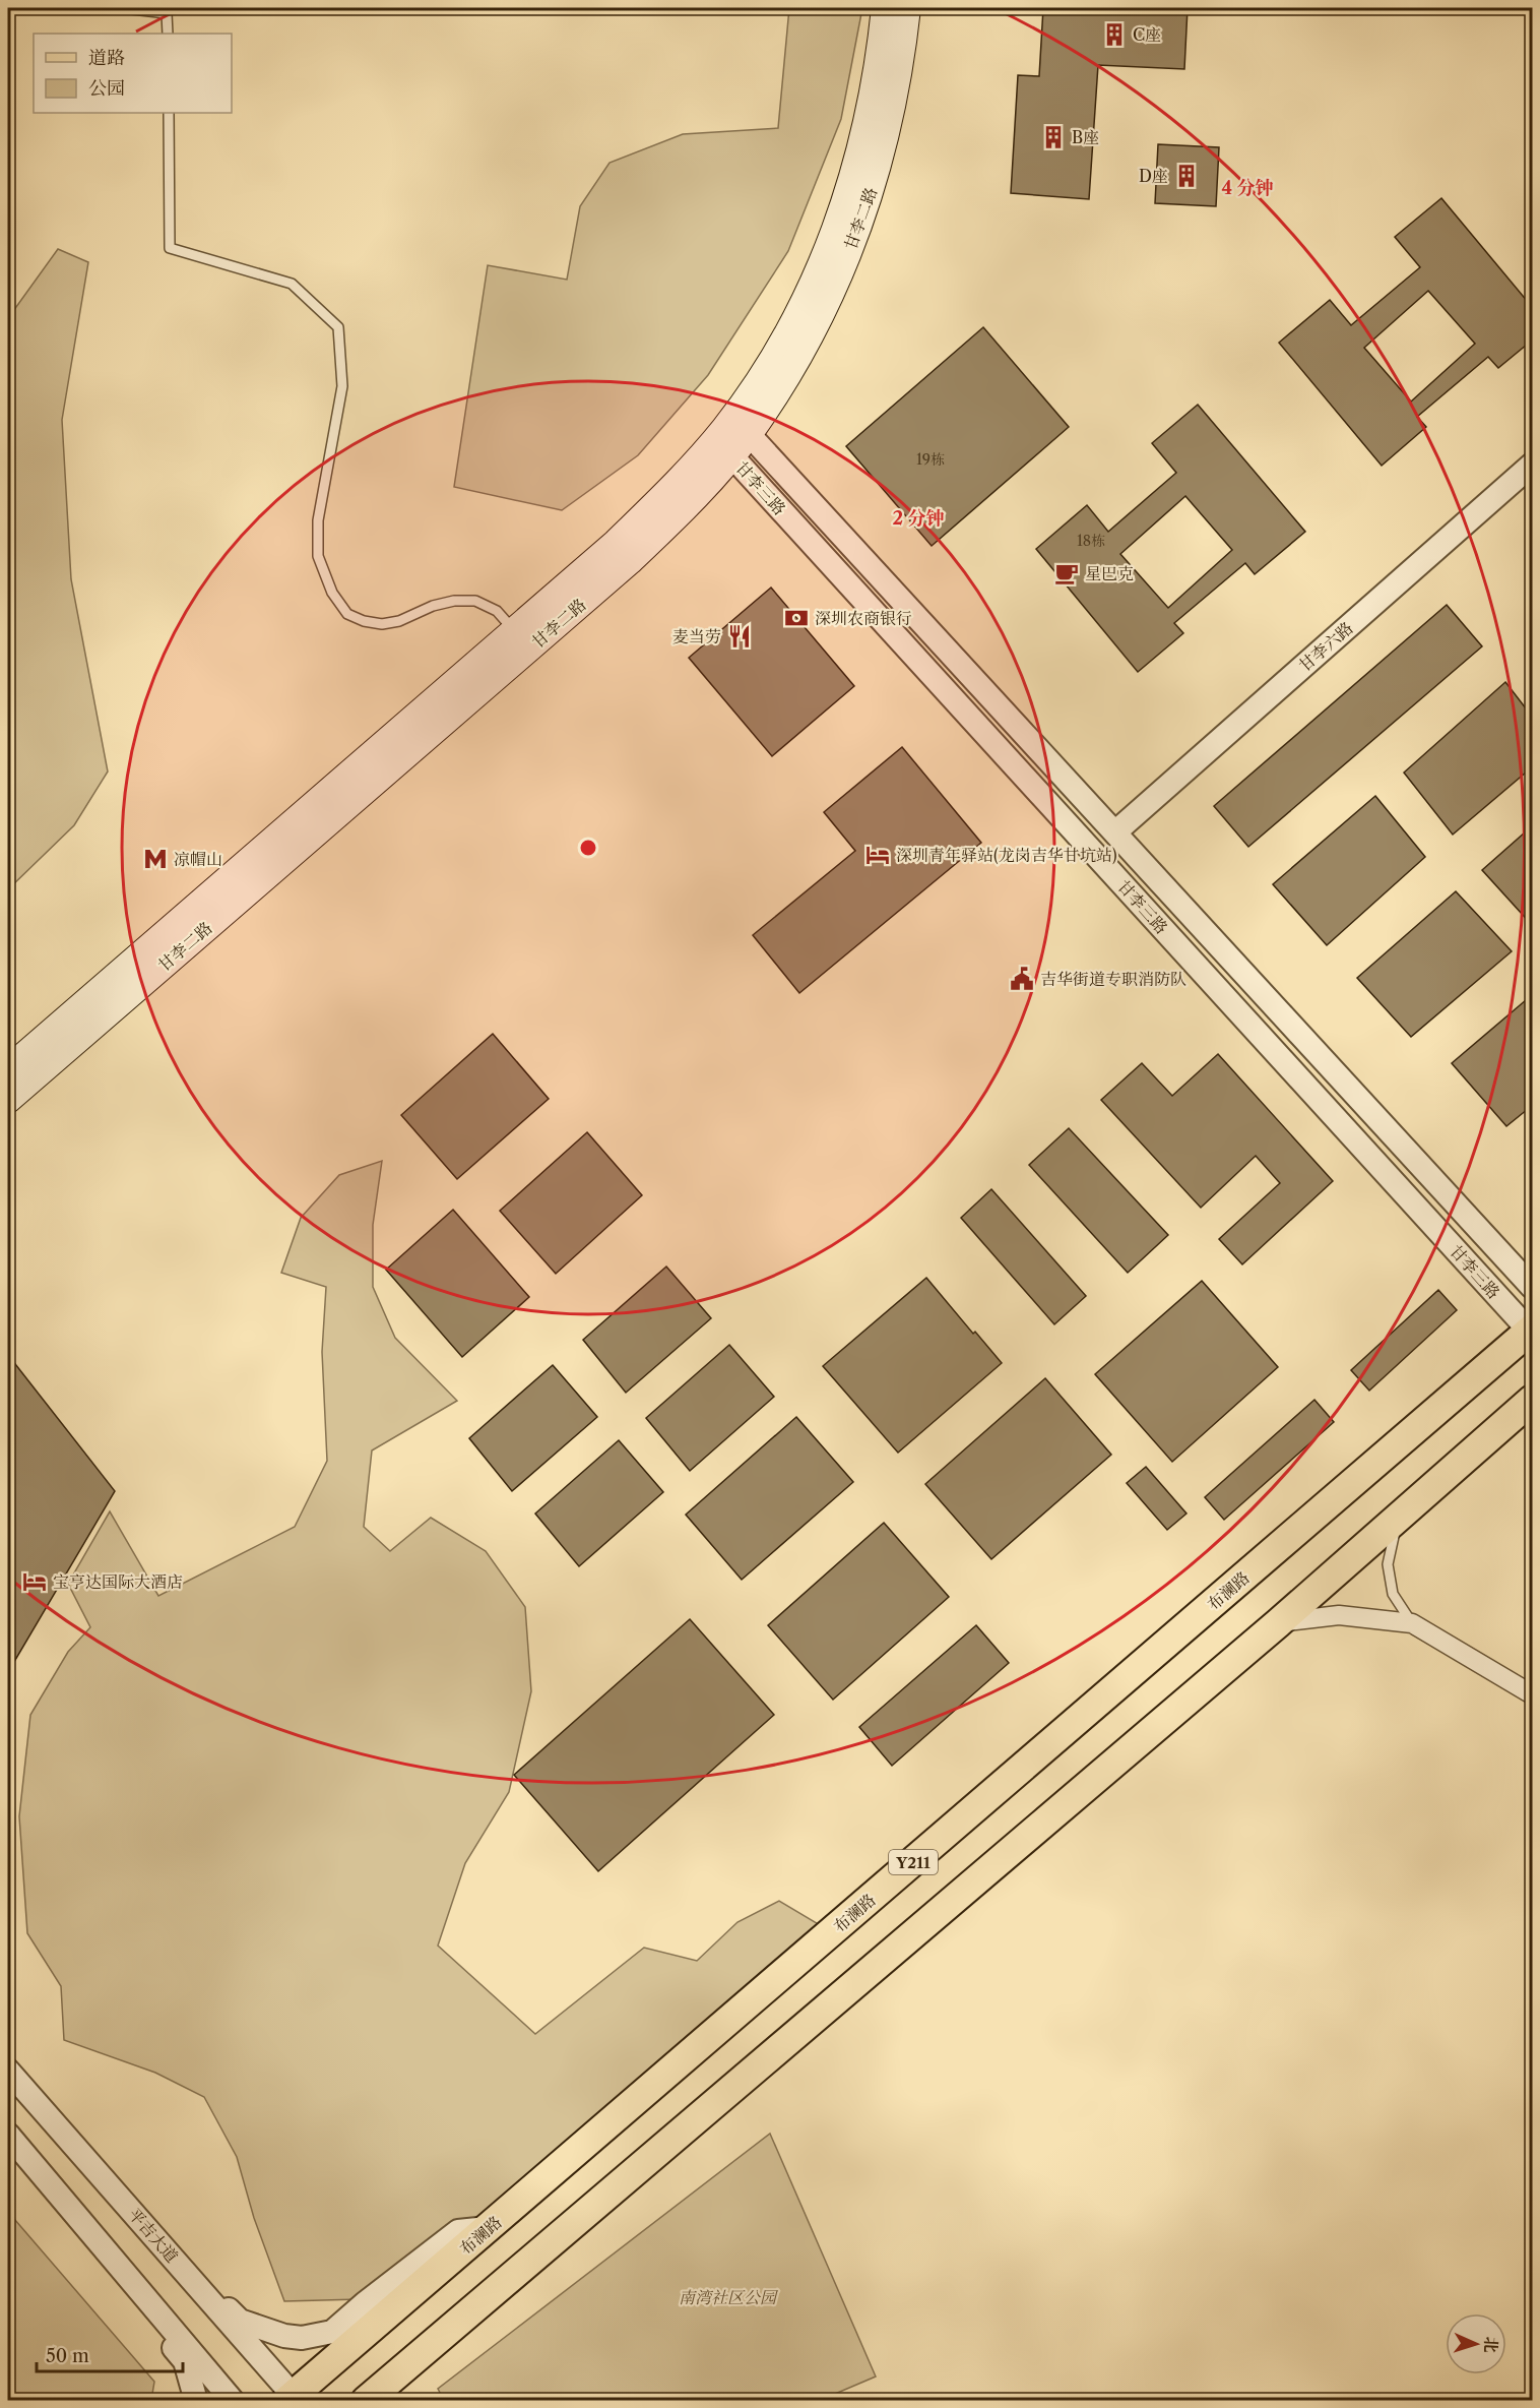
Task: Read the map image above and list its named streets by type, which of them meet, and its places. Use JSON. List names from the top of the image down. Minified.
{"streets":{"main road":["甘李二路","布澜路","Y211"],"street":["甘李三路","甘李六路","平吉大道"]},"crossings":[["甘李二路","甘李三路"],["甘李三路","布澜路"],["布澜路","平吉大道"]],"parks":["南湾社区公园"],"places":{"building":["C座","B座","D座"],"cafe":["星巴克"],"bank":["深圳农商银行"],"restaurant":["麦当劳"],"hotel":["深圳青年驿站(龙岗吉华甘坑站)","宝亨达国际大酒店"],"metro station":["凉帽山"],"public building":["吉华街道专职消防队"]},"house_numbers":["19栋","18栋"],"legend":["道路","公园"],"scale_bar":"50 m","north":"right","rings":["4 分钟","2 分钟"]}
